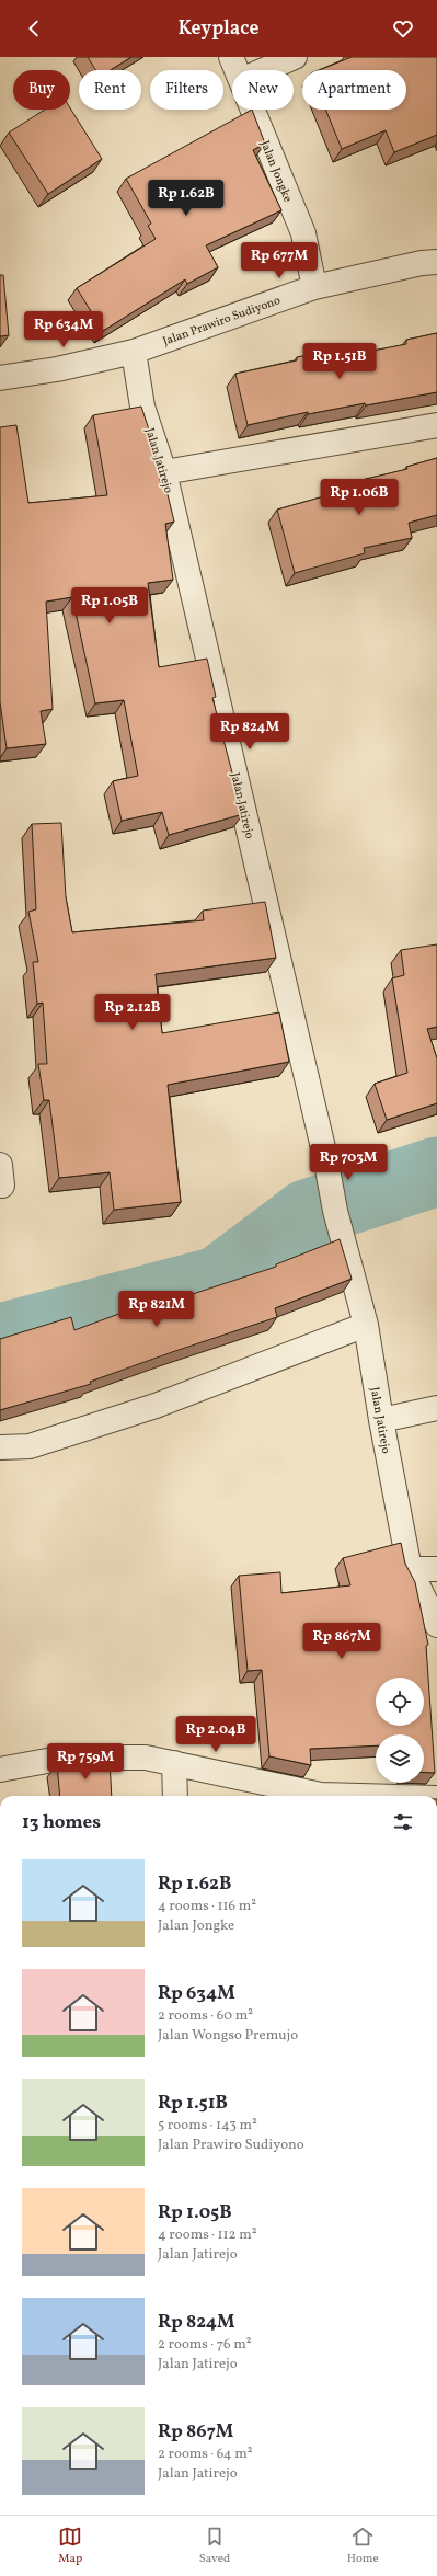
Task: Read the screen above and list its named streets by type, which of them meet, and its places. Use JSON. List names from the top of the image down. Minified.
{"streets":{"street":["Jalan Jongke","Jalan Prawiro Sudiyono","Jalan Jatirejo"]},"crossings":[["Jalan Jongke","Jalan Prawiro Sudiyono"],["Jalan Prawiro Sudiyono","Jalan Jatirejo"]],"page":{"header":"Keyplace","chip":["Buy","Rent","Filters","New","Apartment"],"price":["Rp 1.62B","Rp 677M","Rp 634M","Rp 1.51B","Rp 1.06B","Rp 1.05B","Rp 824M","Rp 2.12B","Rp 703M","Rp 821M","Rp 867M","Rp 2.04B","Rp 759M"],"heading":"13 homes","list":[{"name":"Rp 1.62B","note":"4 rooms · 116 m² · Jalan Jongke"},{"name":"Rp 634M","note":"2 rooms · 60 m² · Jalan Wongso Premujo"},{"name":"Rp 1.51B","note":"5 rooms · 143 m² · Jalan Prawiro Sudiyono"},{"name":"Rp 1.05B","note":"4 rooms · 112 m² · Jalan Jatirejo"},{"name":"Rp 824M","note":"2 rooms · 76 m² · Jalan Jatirejo"},{"name":"Rp 867M","note":"2 rooms · 64 m² · Jalan Jatirejo"}],"tabs":["Map","Saved","Home"]}}
